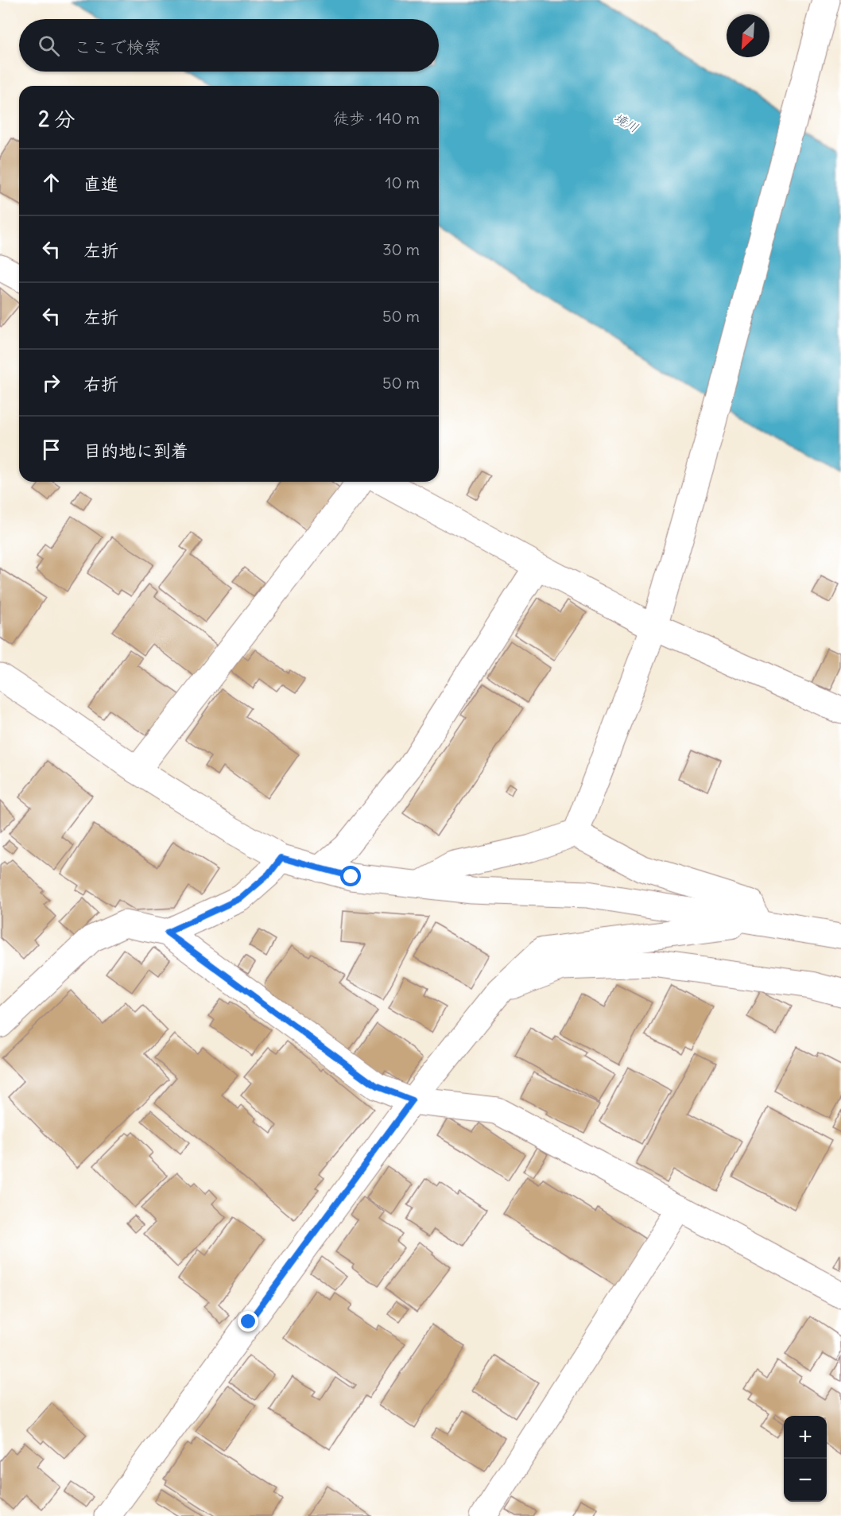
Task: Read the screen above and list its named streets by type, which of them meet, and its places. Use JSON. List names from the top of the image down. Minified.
{"water":["境川"],"north":"bottom left","page":{"search":"ここで検索","heading":["2 分","徒歩 · 140 m"],"list":[["直進","10 m"],["左折","30 m"],["左折","50 m"],["右折","50 m"],"目的地に到着"],"map_buttons":["+","−"]}}
